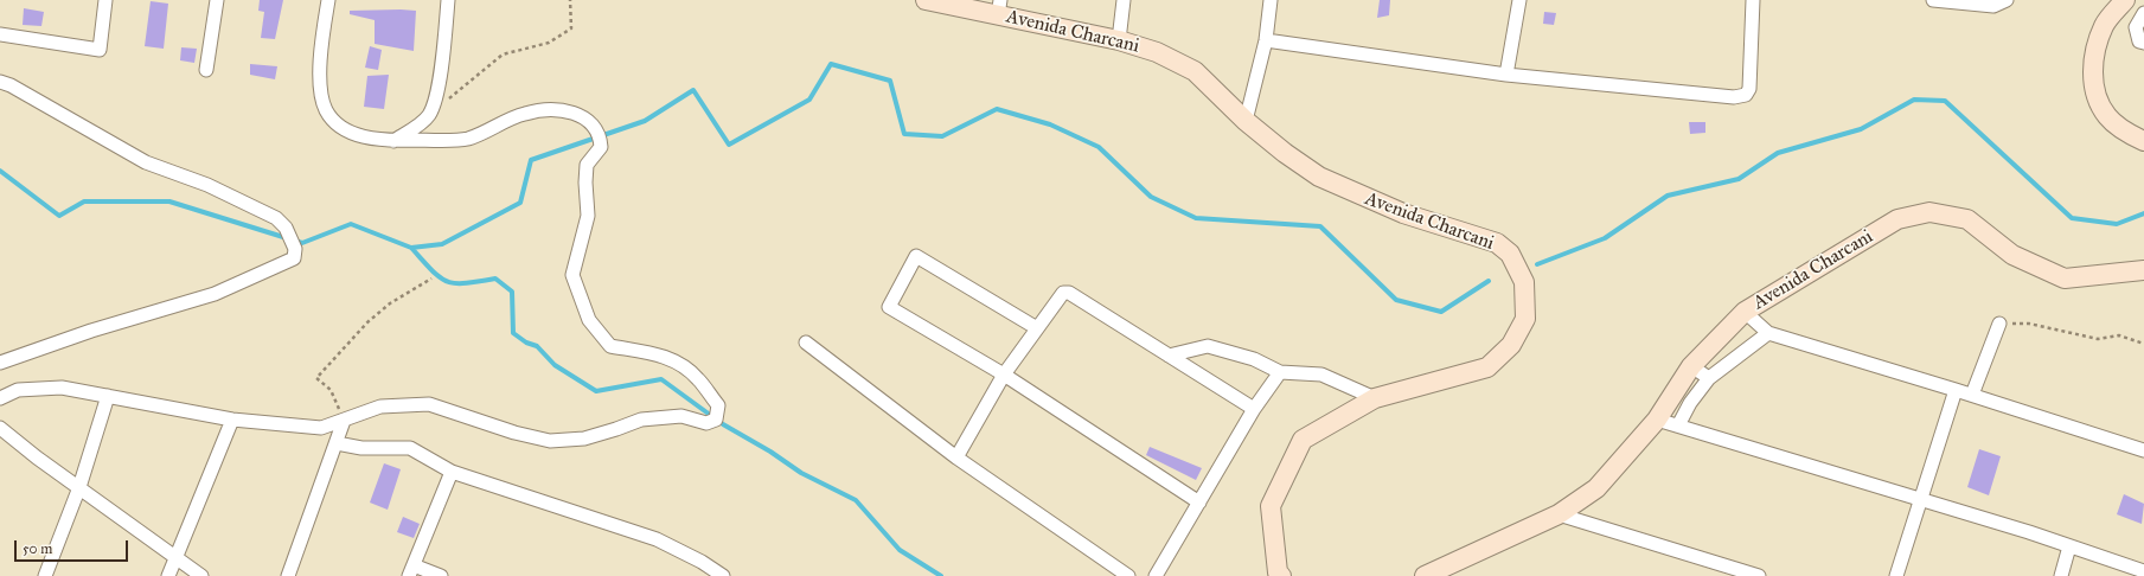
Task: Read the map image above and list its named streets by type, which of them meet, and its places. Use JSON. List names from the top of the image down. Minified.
{"streets":{"main road":["Avenida Charcani"]},"scale_bar":"50 m"}
